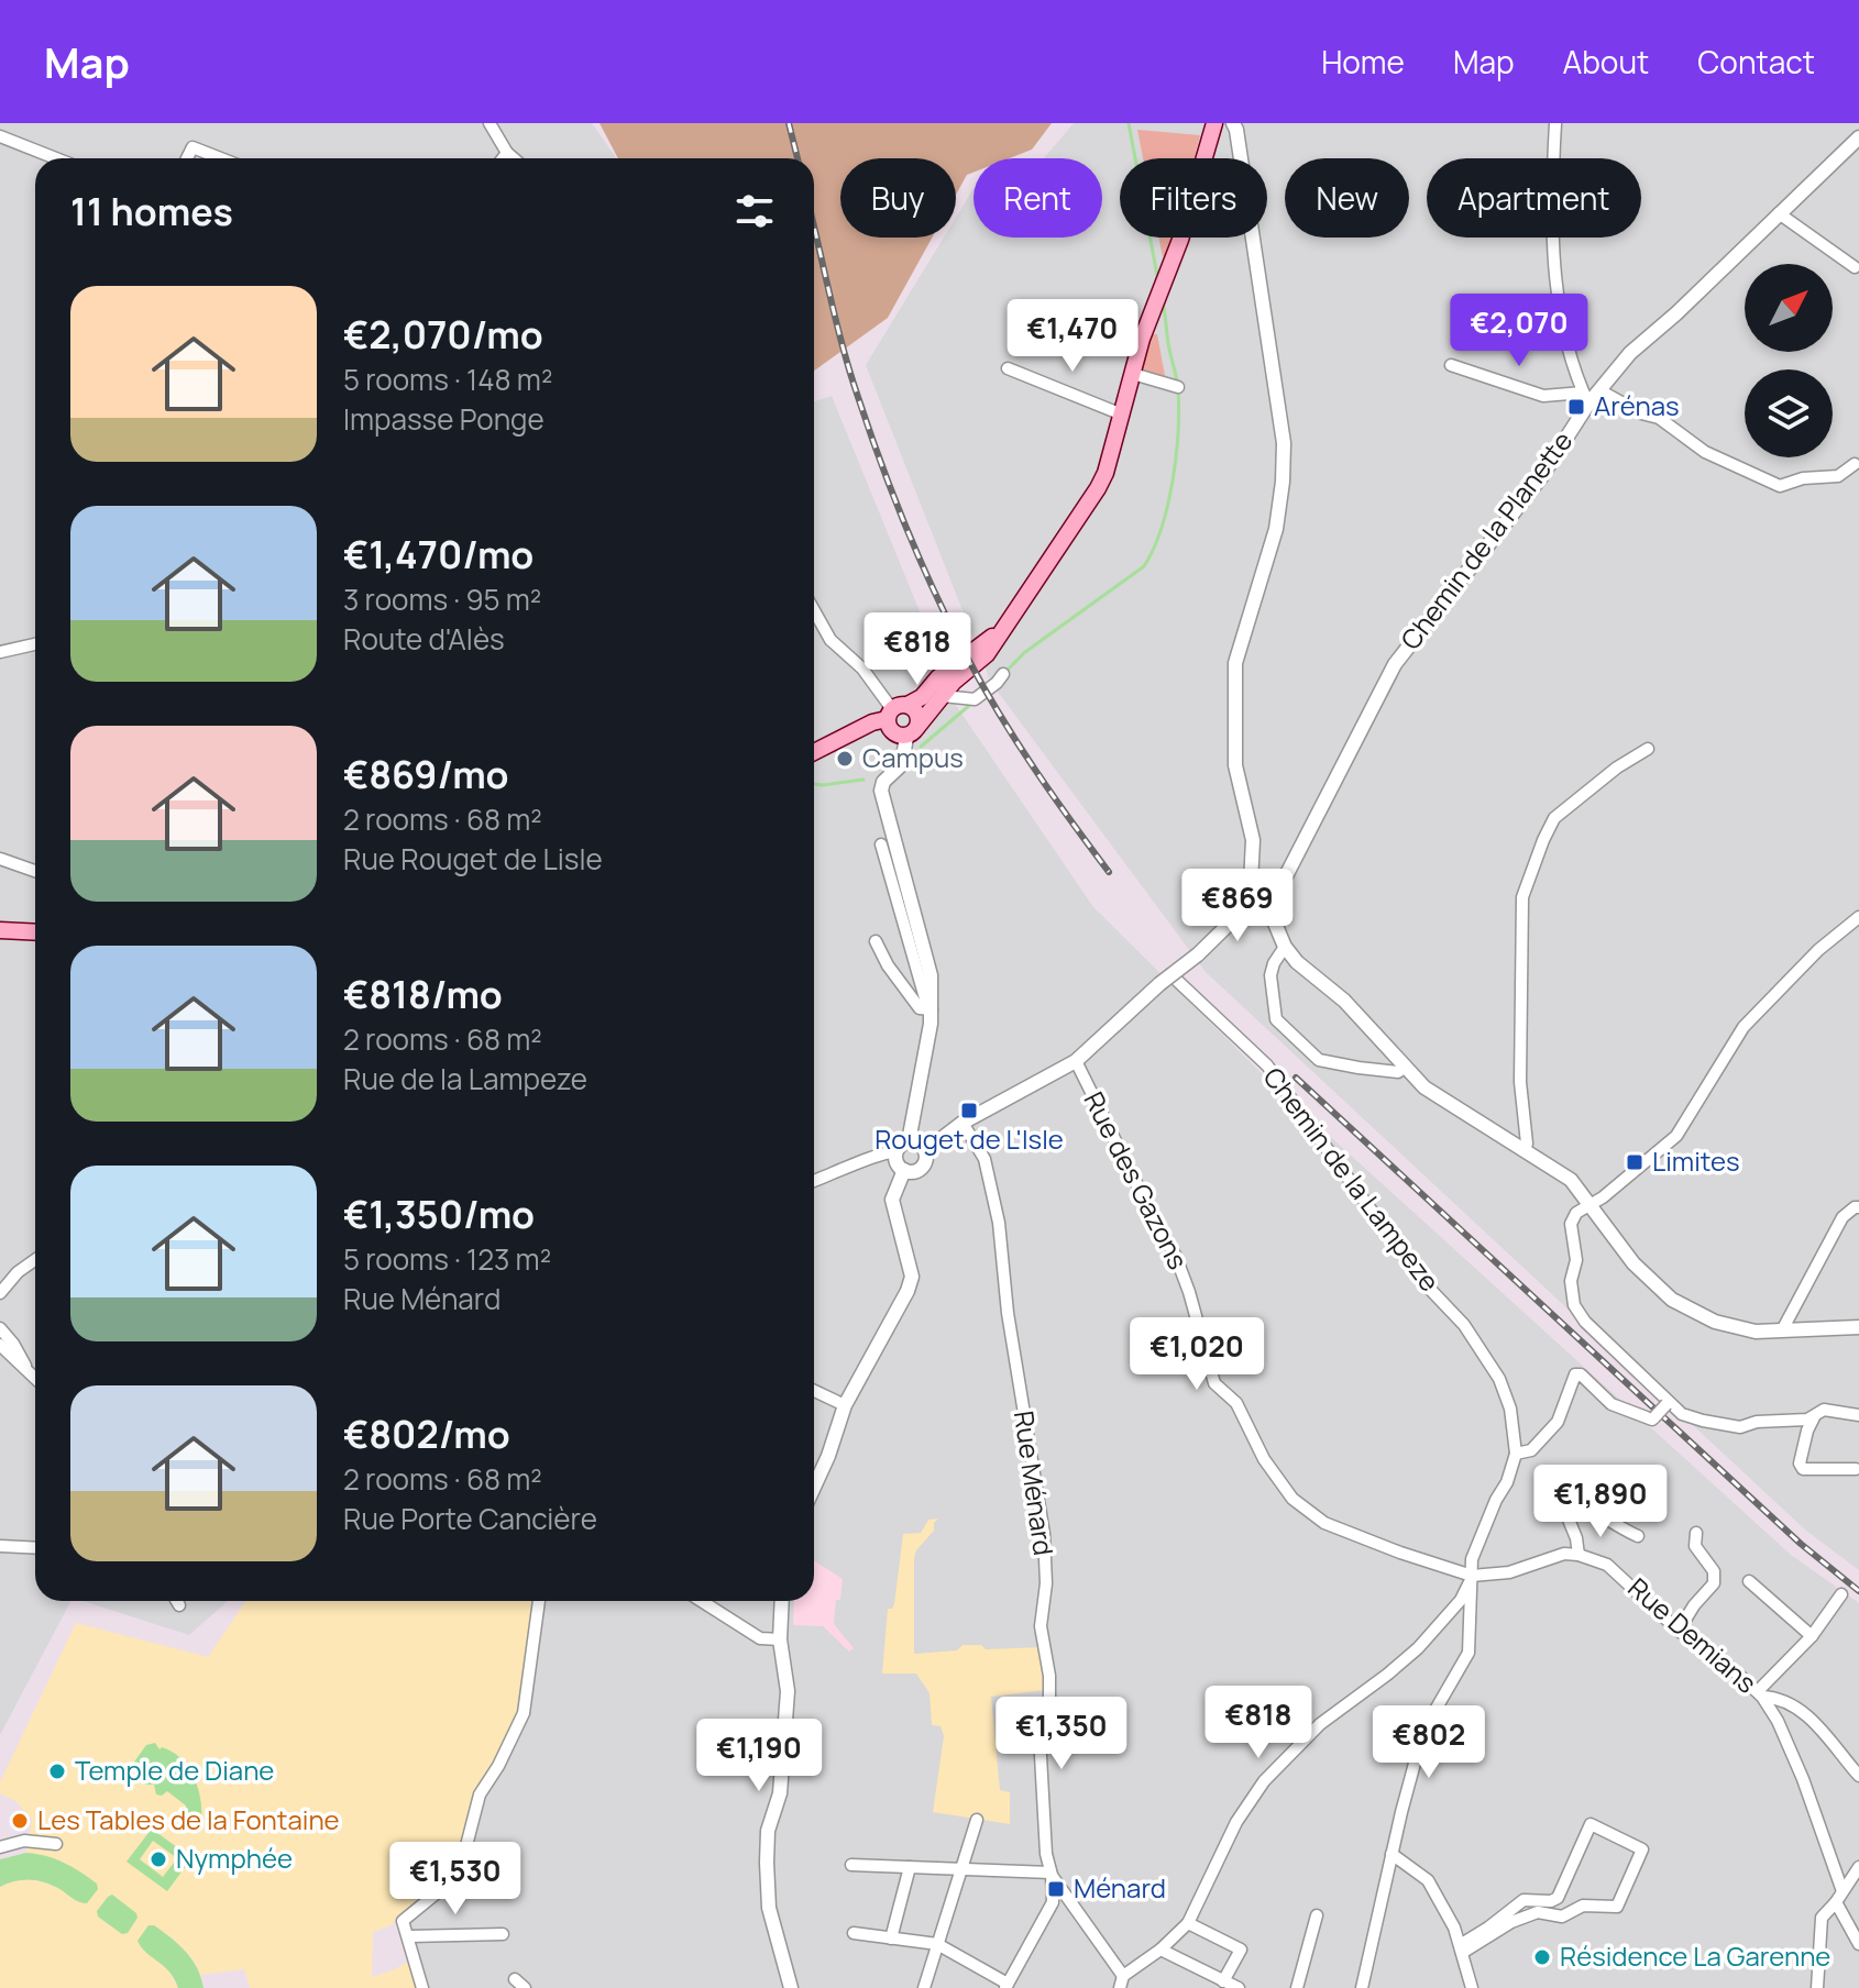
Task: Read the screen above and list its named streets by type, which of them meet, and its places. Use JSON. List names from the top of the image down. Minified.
{"streets":{"street":["Chemin de la Planette","Chemin de la Lampeze","Rue des Gazons","Rue Ménard","Rue Demians"]},"places":{"transit":["Arénas","Rouget de L'Isle","Limites","Ménard"],"other":["Campus","Temple de Diane","Les Tables de la Fontaine","Nymphée","Résidence La Garenne"]},"north":"top right","page":{"header":"Map","nav":["Home","Map","About","Contact"],"chip":["Buy","Rent","Filters","New","Apartment"],"heading":"11 homes","list":[{"name":"€2,070/mo","note":"5 rooms · 148 m² · Impasse Ponge"},{"name":"€1,470/mo","note":"3 rooms · 95 m² · Route d'Alès"},{"name":"€869/mo","note":"2 rooms · 68 m² · Rue Rouget de Lisle"},{"name":"€818/mo","note":"2 rooms · 68 m² · Rue de la Lampeze"},{"name":"€1,350/mo","note":"5 rooms · 123 m² · Rue Ménard"},{"name":"€802/mo","note":"2 rooms · 68 m² · Rue Porte Cancière"}],"price":["€2,070","€1,470","€818","€869","€1,020","€1,890","€818","€1,350","€802","€1,190","€1,530"]}}
